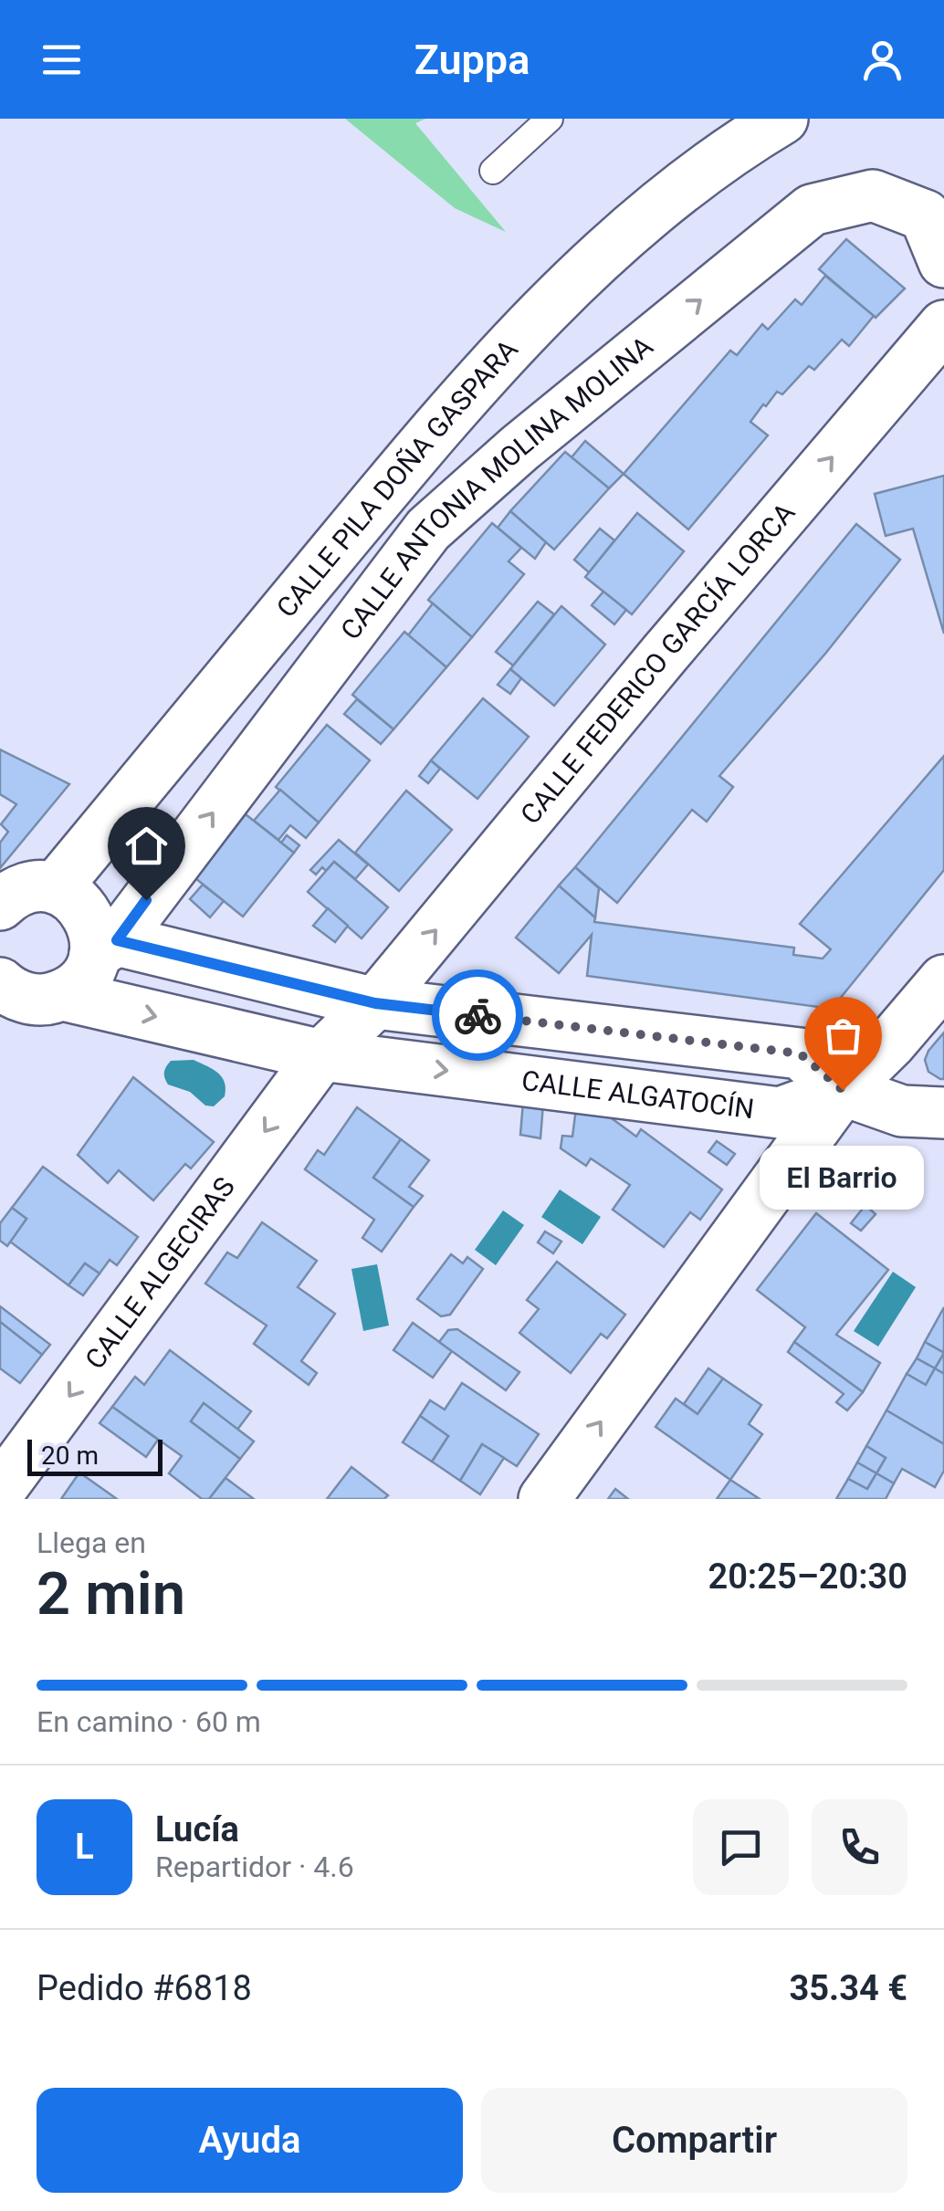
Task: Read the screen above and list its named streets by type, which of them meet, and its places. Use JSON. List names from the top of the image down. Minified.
{"streets":{"street":["CALLE PILA DOÑA GASPARA","CALLE ANTONIA MOLINA MOLINA","CALLE FEDERICO GARCÍA LORCA","CALLE ALGATOCÍN","CALLE ALGECIRAS"]},"crossings":[["CALLE ANTONIA MOLINA MOLINA","CALLE ALGATOCÍN"],["CALLE ALGATOCÍN","CALLE ALGECIRAS"]],"one_way":["CALLE ANTONIA MOLINA MOLINA"],"places":["El Barrio"],"scale_bar":"20 m","page":{"header":"Zuppa","bubble":"El Barrio","scale":"20 m","heading":["2 min","Llega en","20:25–20:30"],"panel":["Lucía","Repartidor · 4.6","Pedido #6818","35.34 €"],"bar":"En camino · 60 m","round":"L","buttons":["Ayuda","Compartir"]}}
